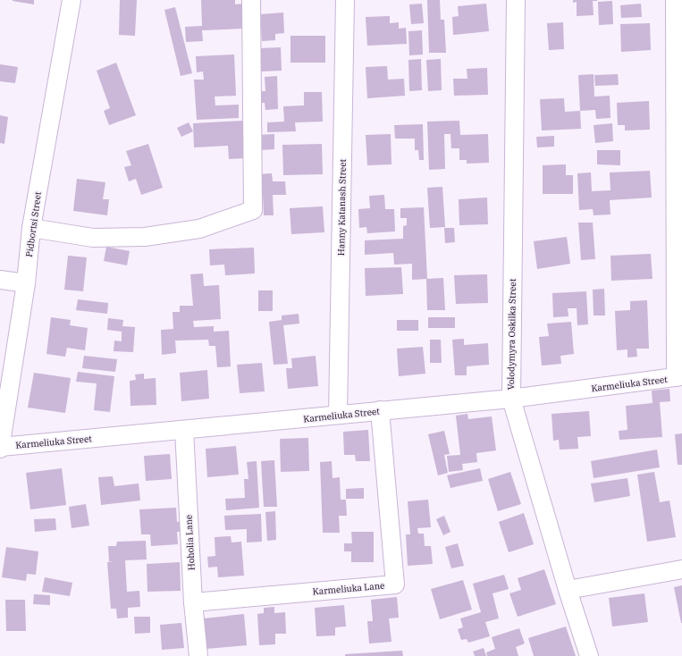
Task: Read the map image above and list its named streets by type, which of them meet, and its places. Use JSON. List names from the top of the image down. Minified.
{"streets":{"street":["Hanny Katanash Street","Pidbortsi Street","Volodymyra Oskilka Street","Karmeliuka Street","Hoholia Lane","Karmeliuka Lane"]},"crossings":[["Hanny Katanash Street","Karmeliuka Street"],["Pidbortsi Street","Karmeliuka Street"],["Volodymyra Oskilka Street","Karmeliuka Street"],["Karmeliuka Street","Hoholia Lane"],["Karmeliuka Street","Karmeliuka Lane"],["Hoholia Lane","Karmeliuka Lane"]]}
